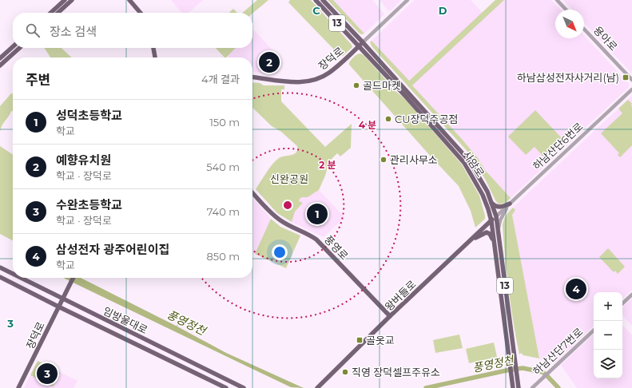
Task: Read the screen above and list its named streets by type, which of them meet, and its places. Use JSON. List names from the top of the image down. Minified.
{"streets":{"main road":["13","장덕로","사암로","풍영로","왕버들로","임방울대로"],"street":["용아로","하남산단6번로","하남산단7번로"]},"crossings":[["장덕로","사암로"],["장덕로","임방울대로"],["하남산단6번로","사암로"],["하남산단6번로","왕버들로"],["사암로","왕버들로"],["풍영로","왕버들로"]],"water":["풍영정천"],"parks":["신완공원"],"places":{"transit":["하남삼성전자사거리(남)","골옷교"],"other":["골드마켓","CU장덕주공점","관리사무소","직영 장덕셀프주유소"]},"north":"bottom right","page":{"search":"장소 검색","pins":["2","1","4","3"],"heading":["주변","4개 결과"],"list":[{"mark":"1","name":"성덕초등학교","note":"학교","value":"150 m"},{"mark":"2","name":"예향유치원","note":"학교 · 장덕로","value":"540 m"},{"mark":"3","name":"수완초등학교","note":"학교 · 장덕로","value":"740 m"},{"mark":"4","name":"삼성전자 광주어린이집","note":"학교","value":"850 m"}],"map_buttons":["+","−"]},"grid":{"columns":["C","D"],"rows":["3"]},"rings":["4 분","2 분"]}
